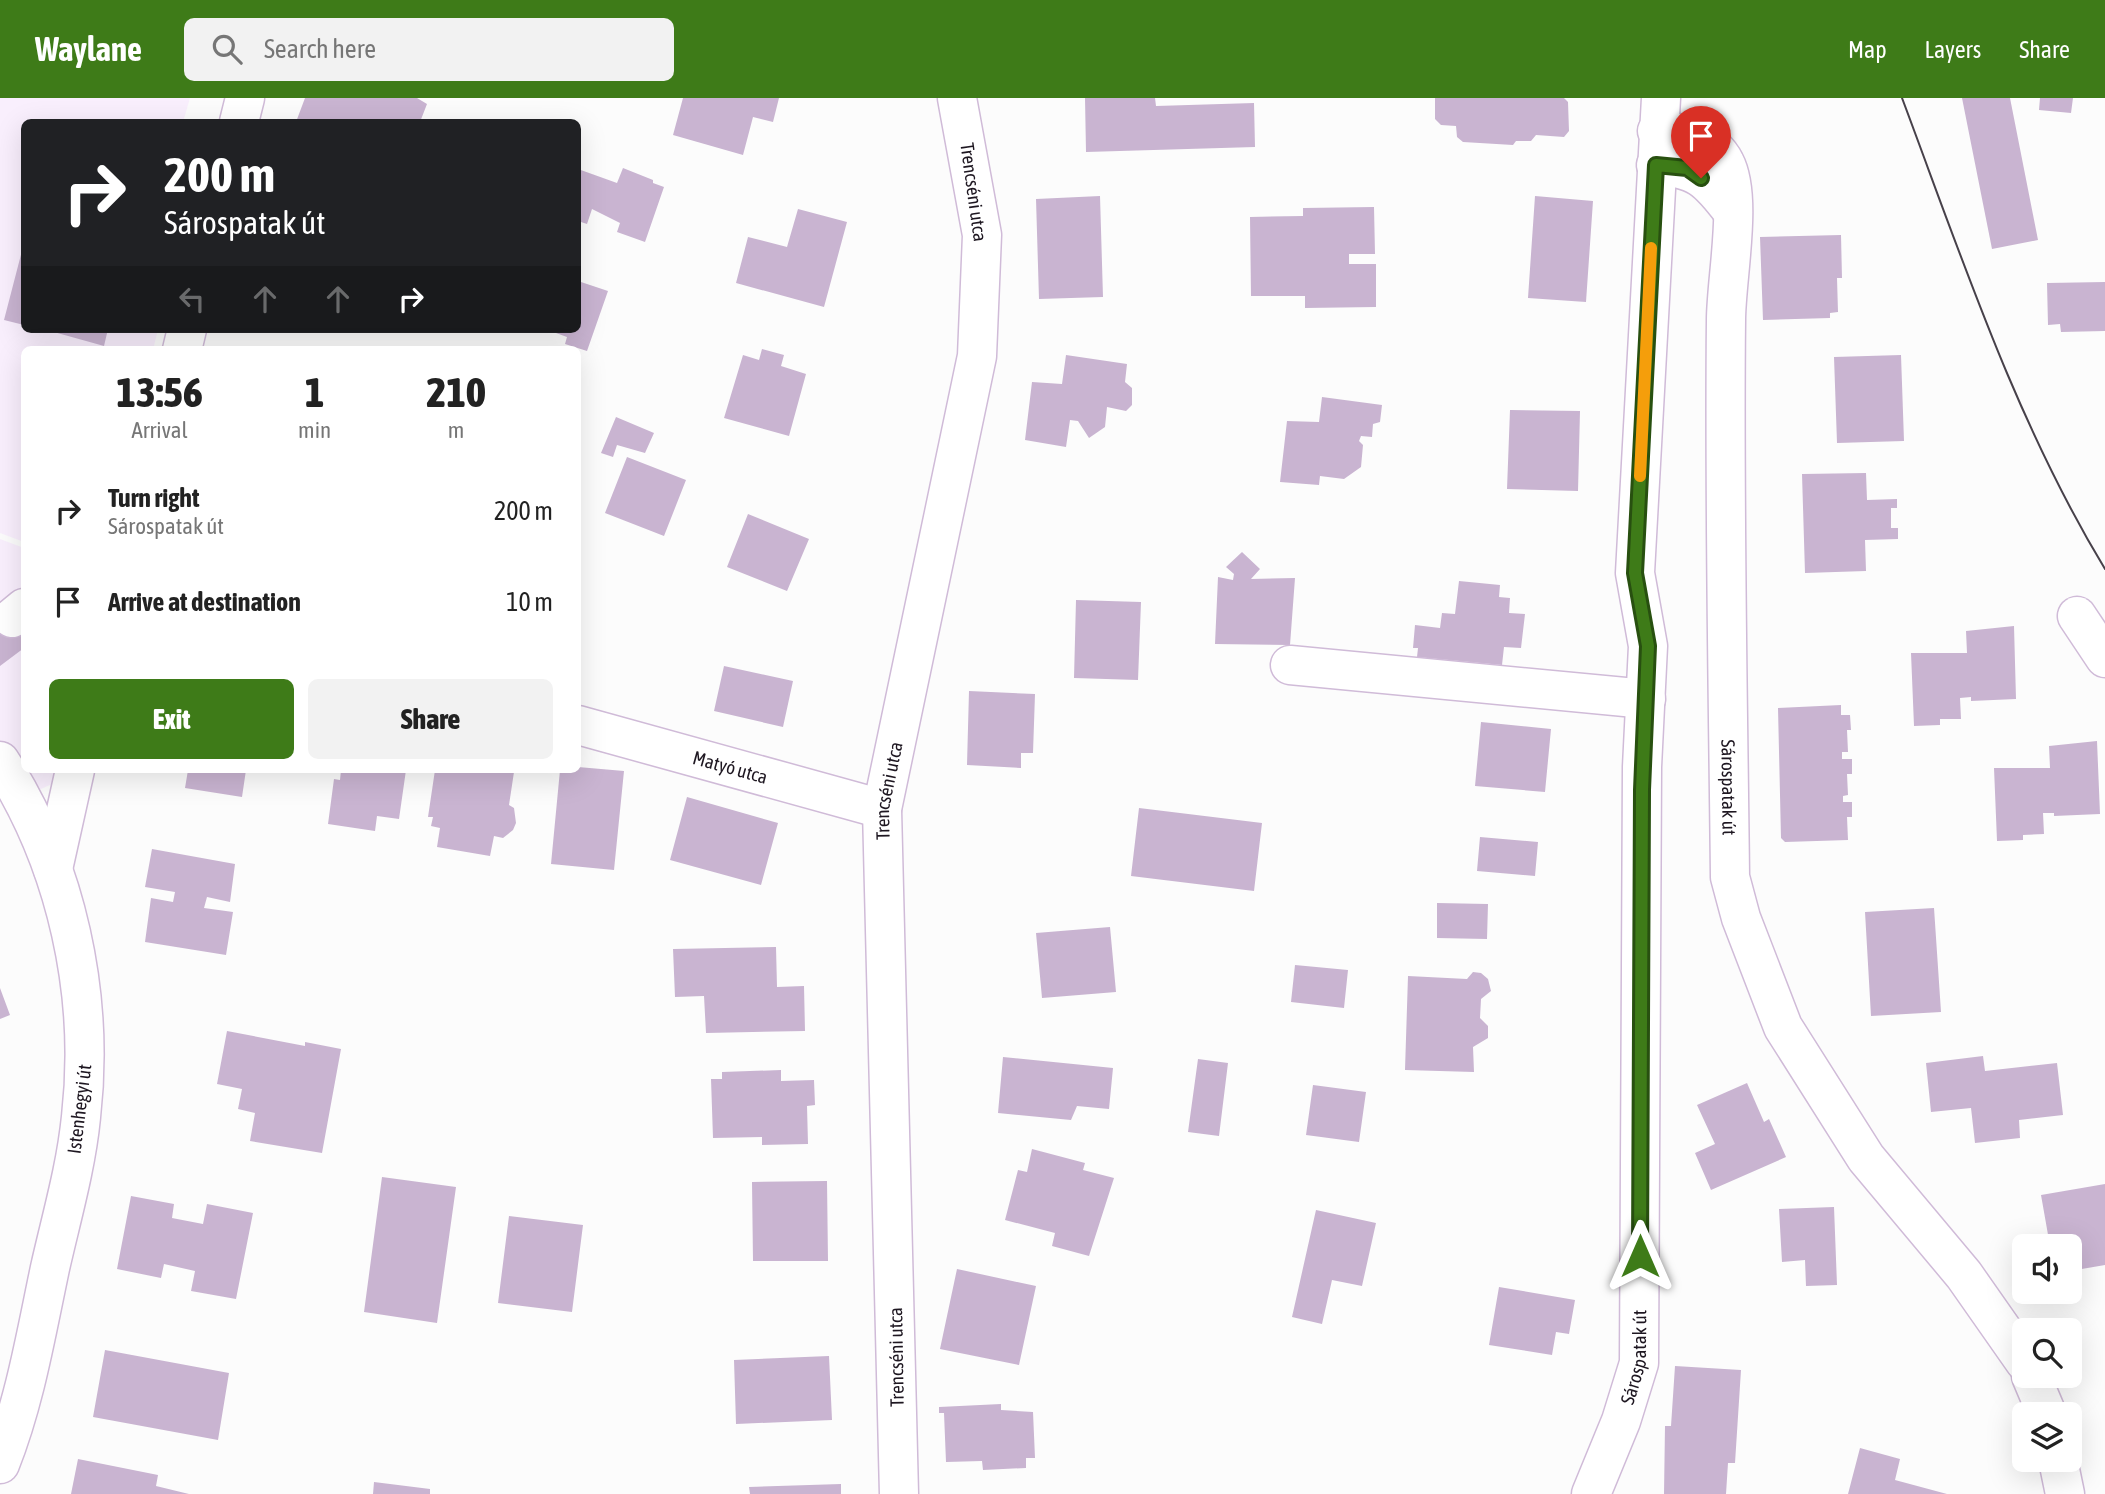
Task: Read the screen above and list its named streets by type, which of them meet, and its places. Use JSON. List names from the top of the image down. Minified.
{"streets":{"street":["Trencséni utca","Matyó utca","Sárospatak út","Istenhegyi út"]},"crossings":[["Trencséni utca","Matyó utca"]],"page":{"header":"Waylane","search":"Search here","nav":["Map","Layers","Share"],"turn":["200 m","Sárospatak út"],"eta":["13:56","Arrival","1","min","210","m"],"list":[{"name":"Turn right","note":"Sárospatak út","value":"200 m"},{"name":"Arrive at destination","value":"10 m"}],"buttons":["Exit","Share"]}}
